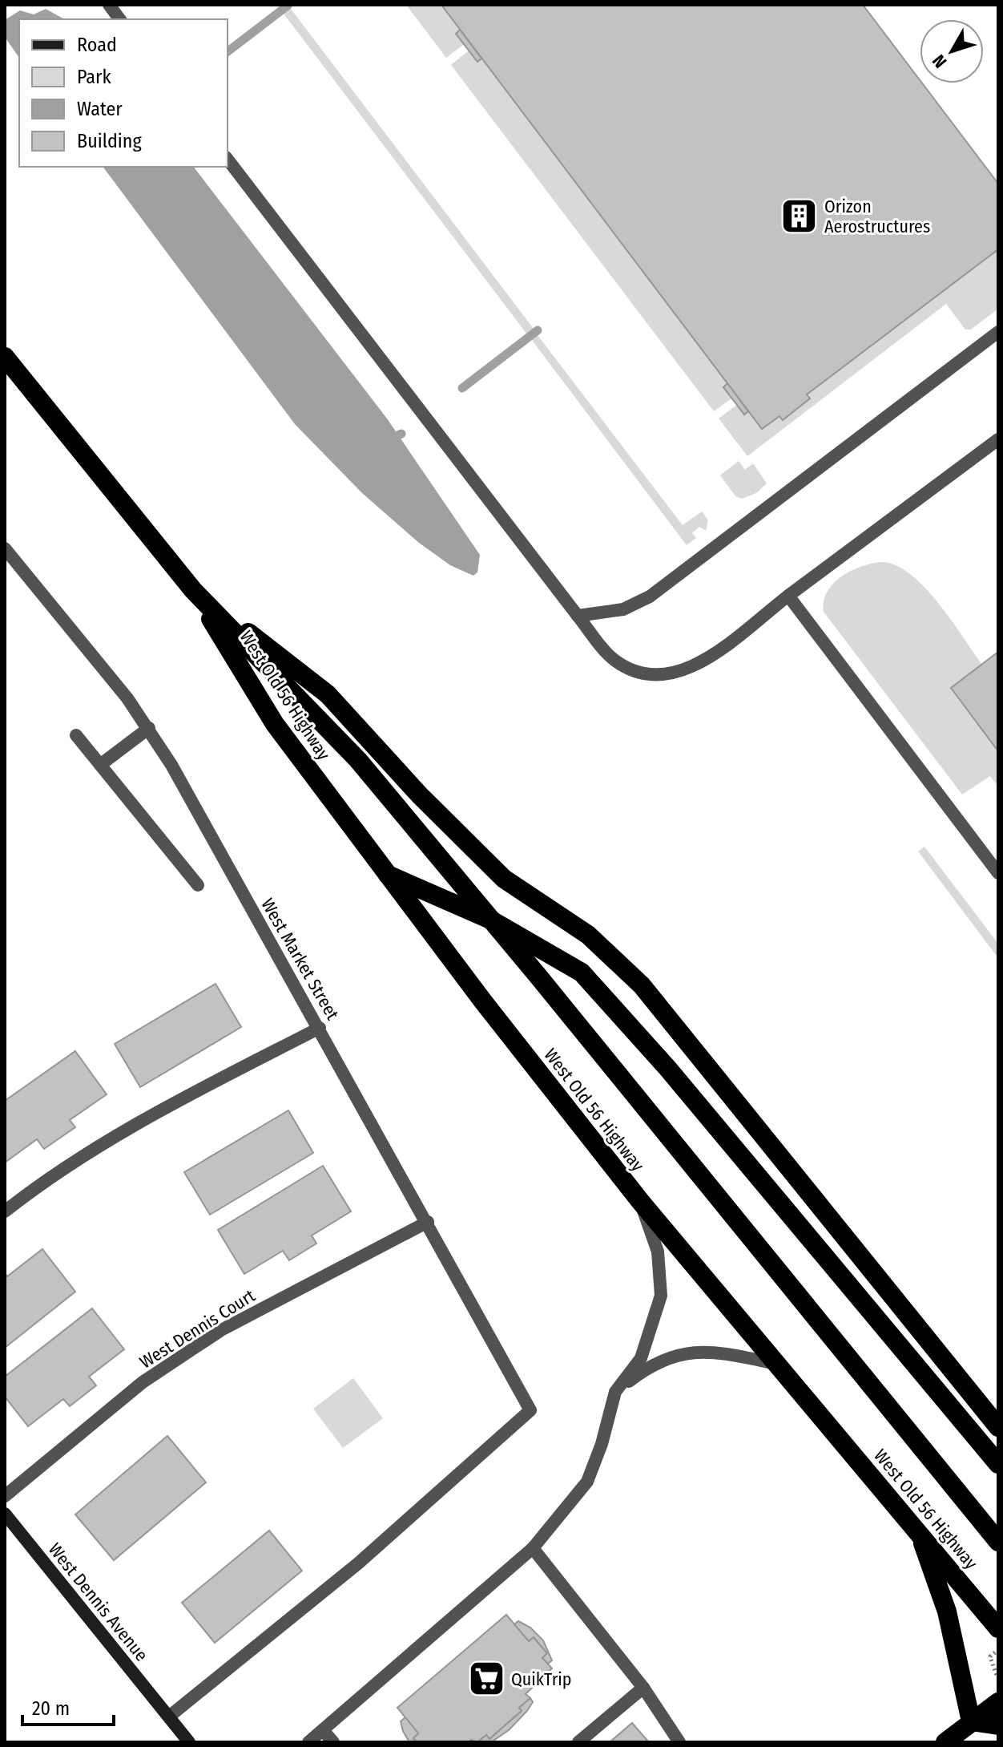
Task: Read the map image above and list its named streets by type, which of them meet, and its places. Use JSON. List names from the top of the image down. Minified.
{"streets":{"highway":["West Old 56 Highway"],"street":["West Market Street","West Dennis Court","West Dennis Avenue"]},"crossings":[["West Market Street","West Dennis Court"],["West Market Street","West Dennis Avenue"]],"places":{"building":["Orizon Aerostructures"],"supermarket":["QuikTrip"]},"legend":["Road","Park","Water","Building"],"scale_bar":"20 m","north":"bottom left"}
